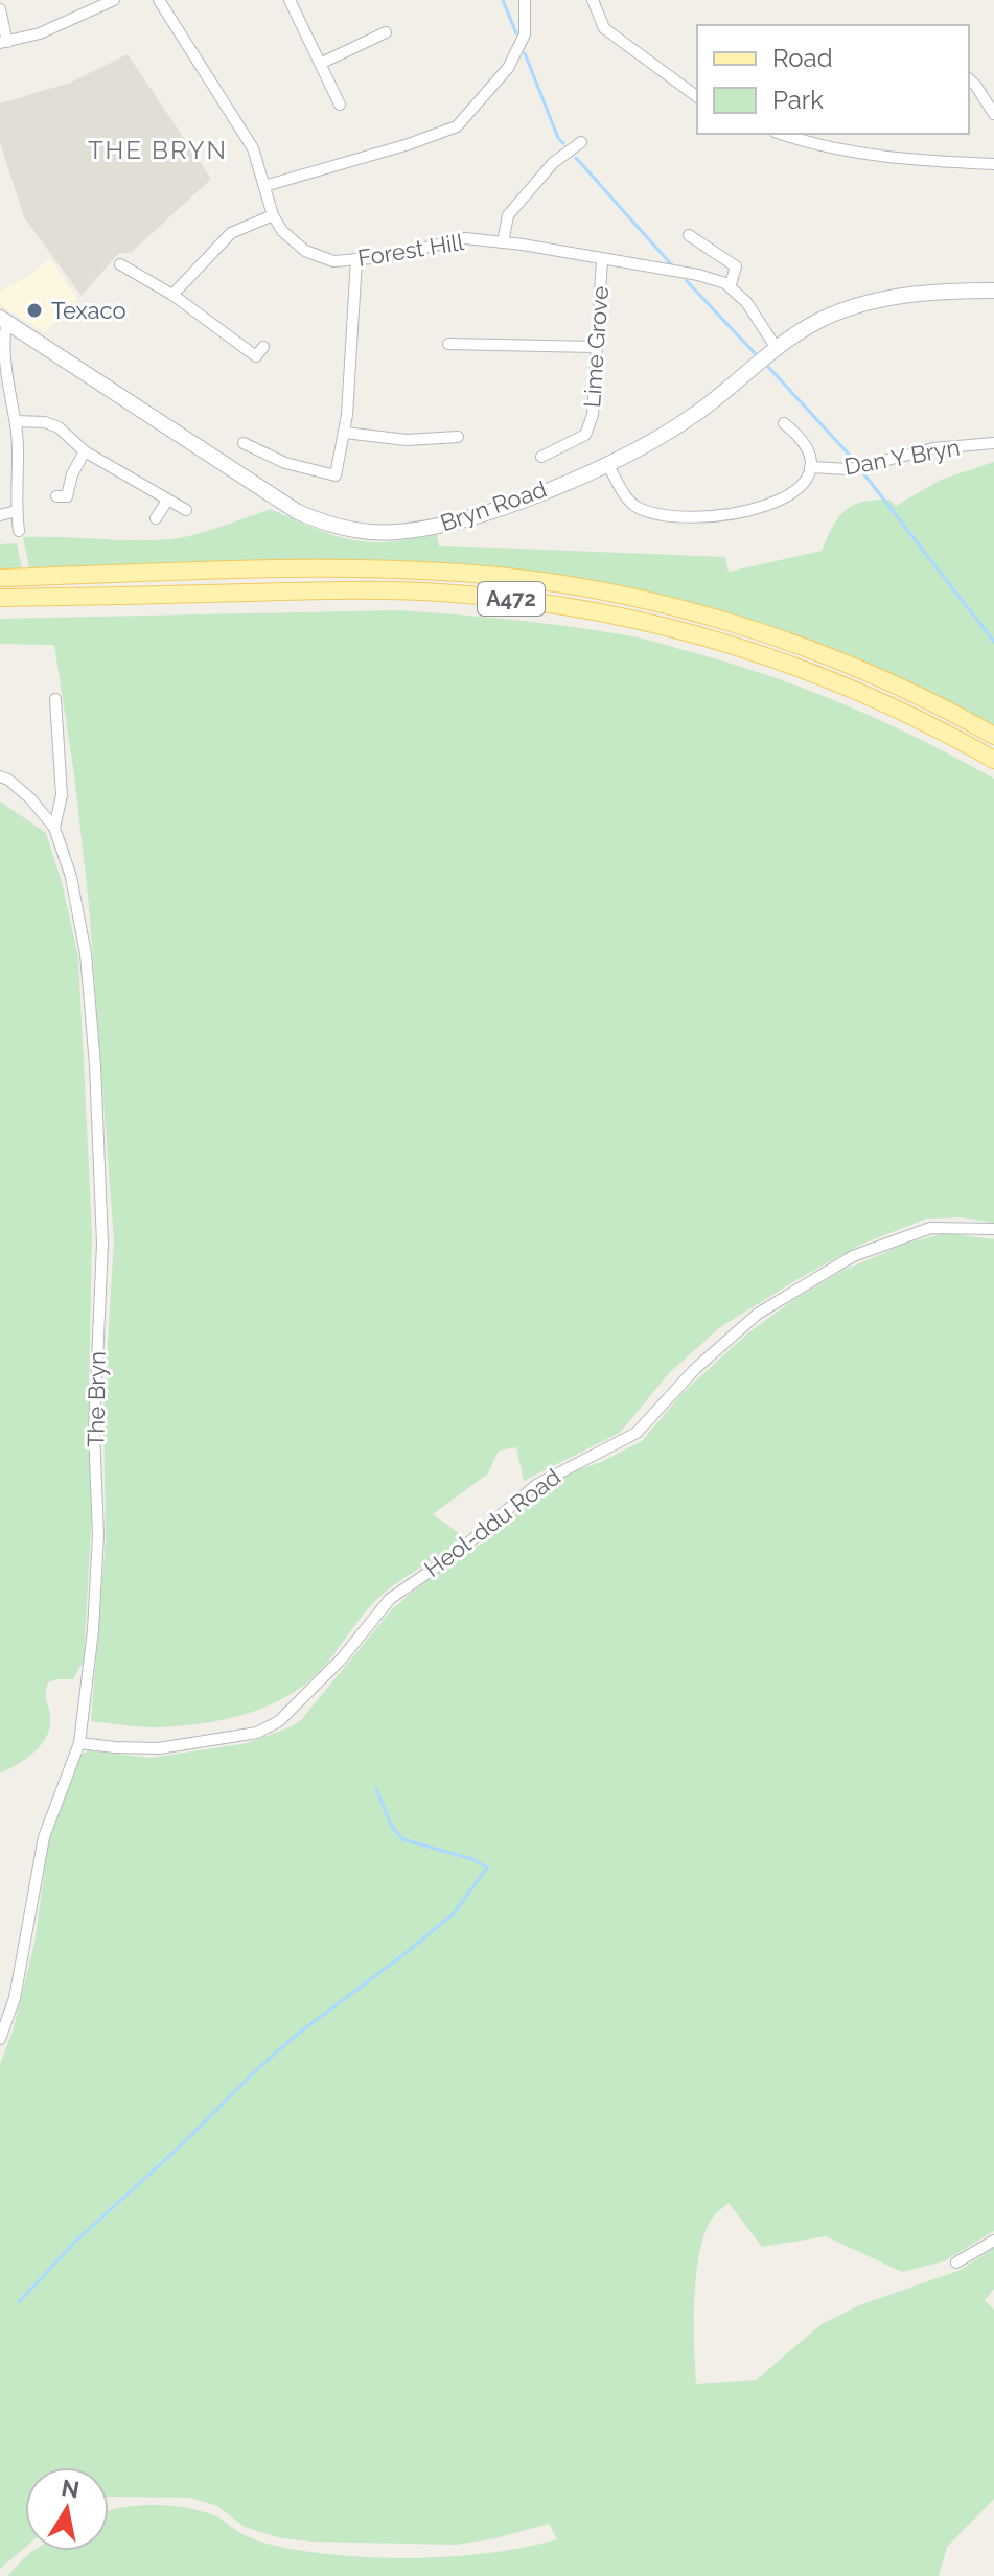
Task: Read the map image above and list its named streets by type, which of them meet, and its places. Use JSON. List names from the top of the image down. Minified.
{"streets":{"main road":["A472"],"street":["Forest Hill","Lime Grove","Dan Y Bryn","Bryn Road","The Bryn","Heol-ddu Road"]},"crossings":[["Forest Hill","Lime Grove"],["Forest Hill","Bryn Road"],["Dan Y Bryn","Bryn Road"],["The Bryn","Heol-ddu Road"]],"districts":["THE BRYN"],"places":["Texaco"],"legend":["Road","Park"],"north":"top"}
